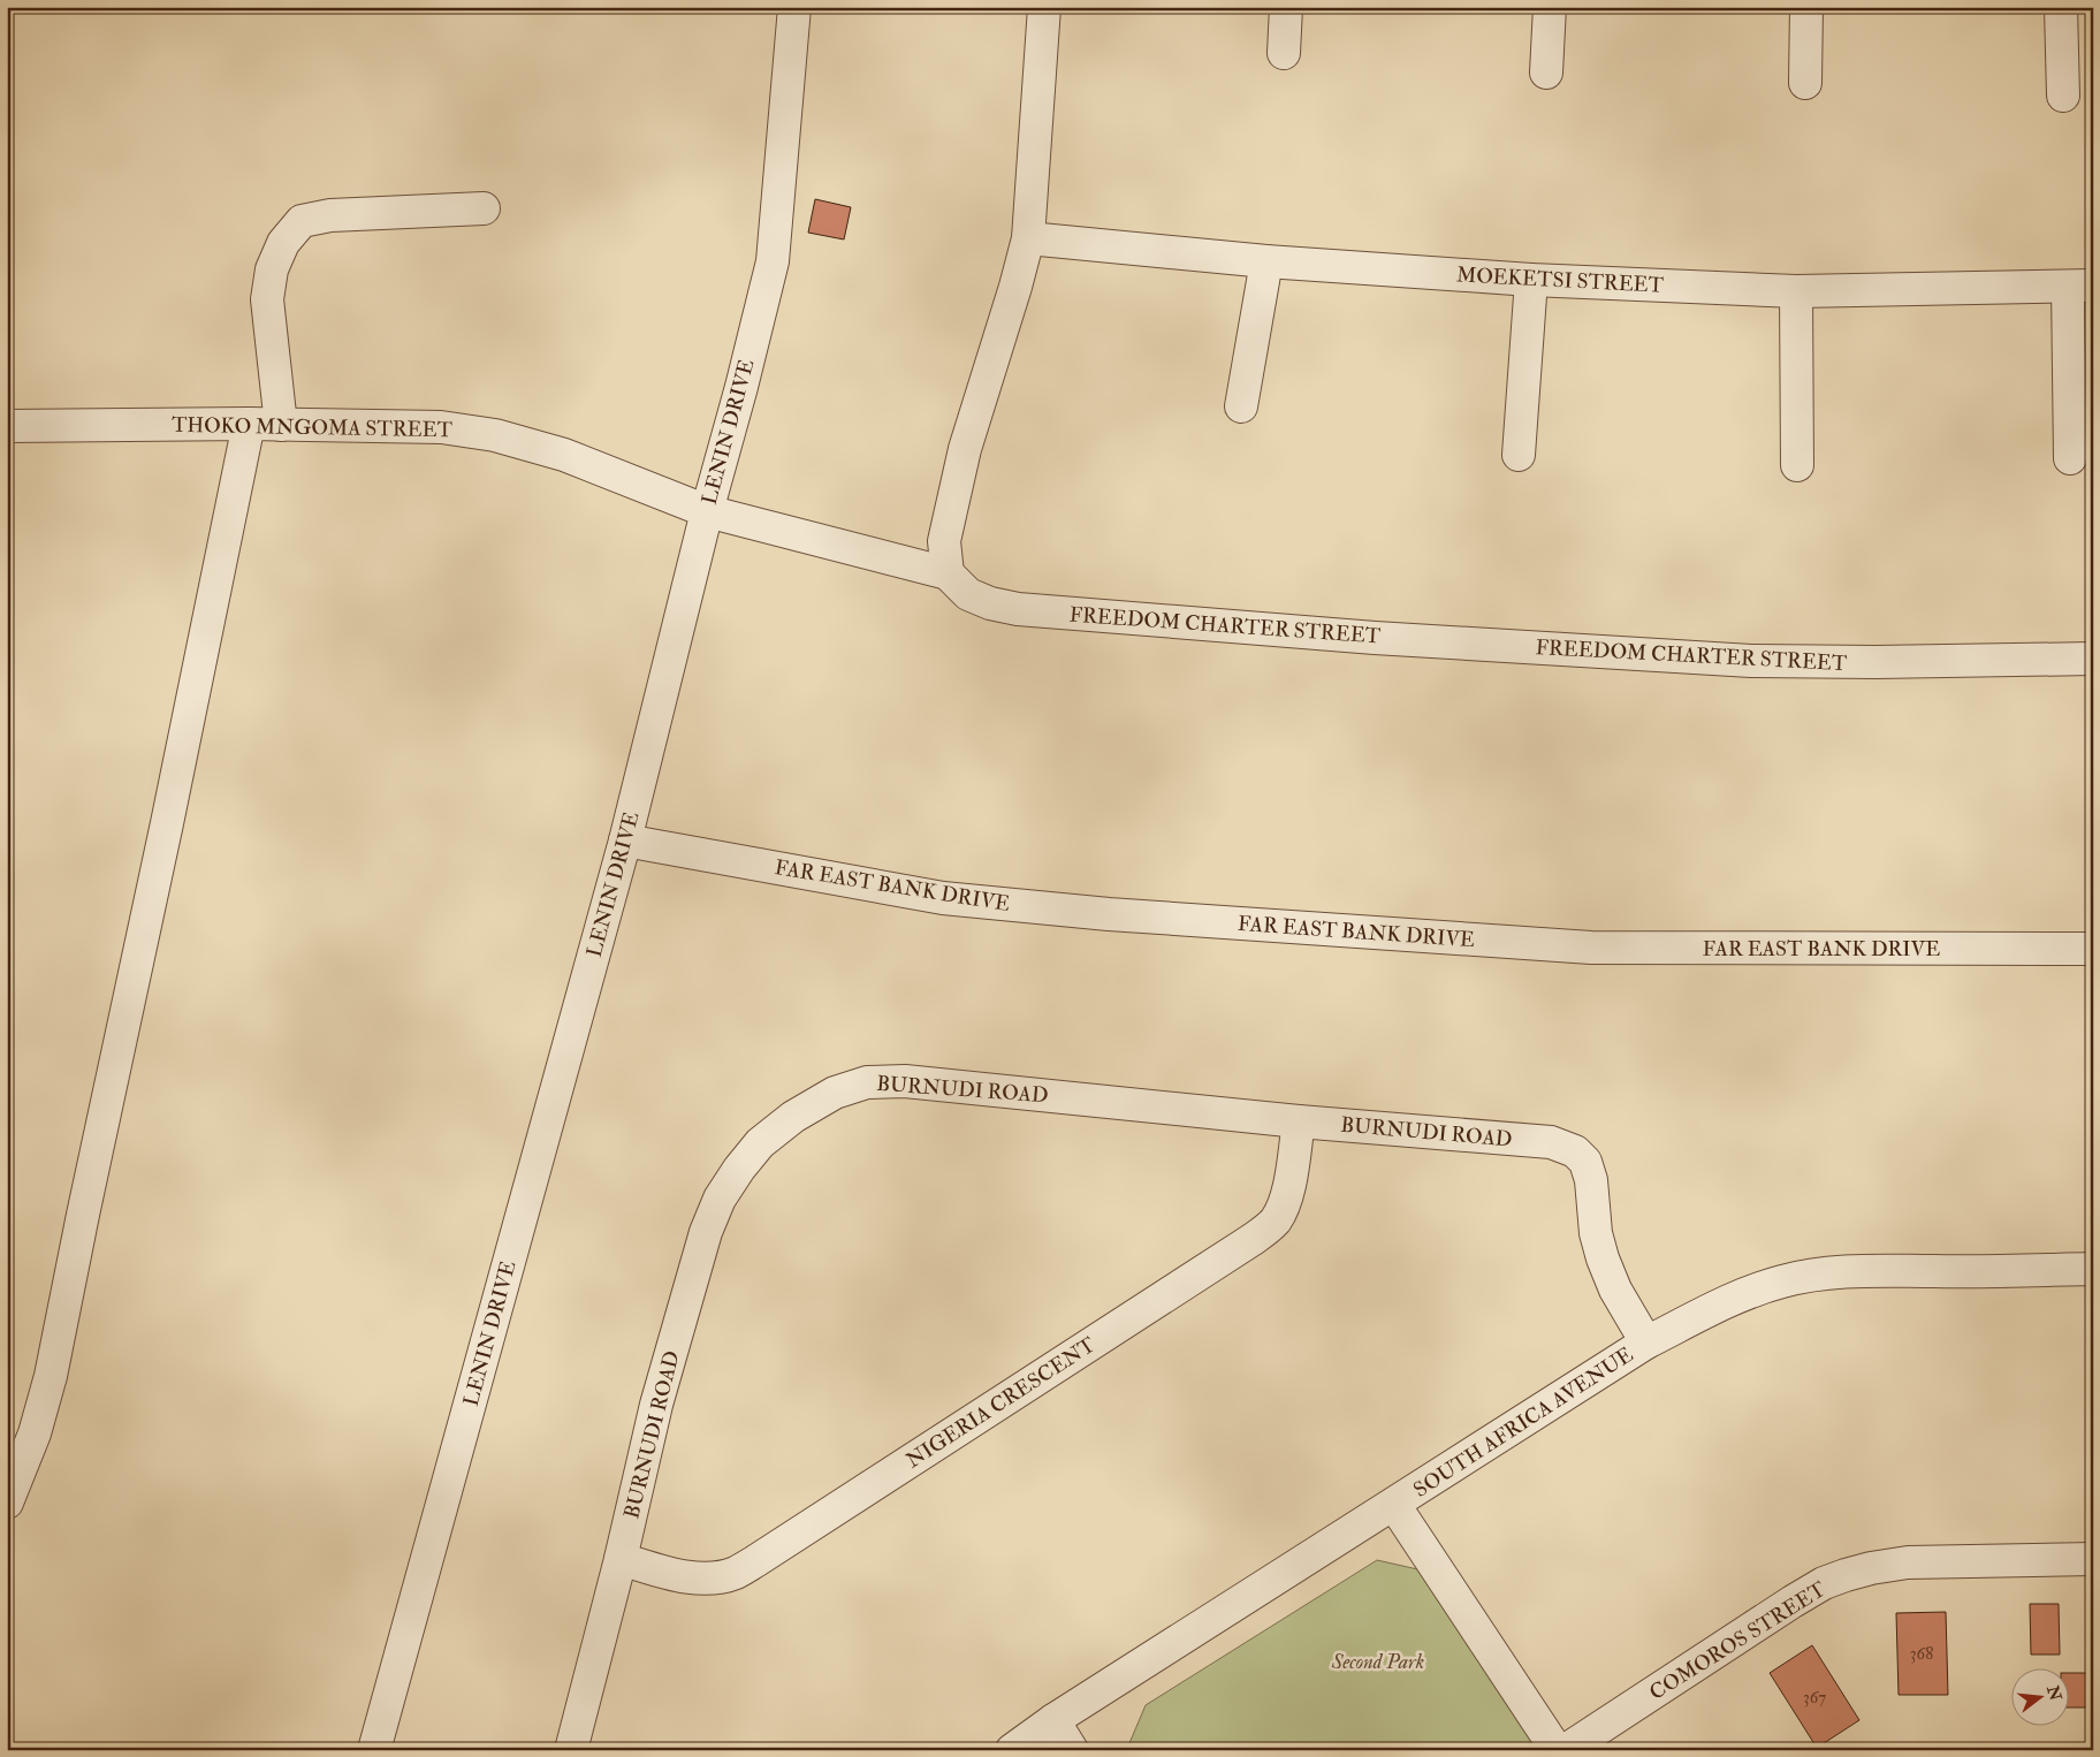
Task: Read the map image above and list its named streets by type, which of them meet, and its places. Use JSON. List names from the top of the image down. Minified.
{"streets":{"street":["MOEKETSI STREET","THOKO MNGOMA STREET","LENIN DRIVE","FREEDOM CHARTER STREET","FAR EAST BANK DRIVE","BURNUDI ROAD","NIGERIA CRESCENT","SOUTH AFRICA AVENUE","COMOROS STREET"]},"crossings":[["THOKO MNGOMA STREET","LENIN DRIVE"],["THOKO MNGOMA STREET","FREEDOM CHARTER STREET"],["LENIN DRIVE","FAR EAST BANK DRIVE"],["BURNUDI ROAD","NIGERIA CRESCENT"],["BURNUDI ROAD","SOUTH AFRICA AVENUE"]],"parks":["Second Park"],"house_numbers":["368","367"],"north":"right"}
